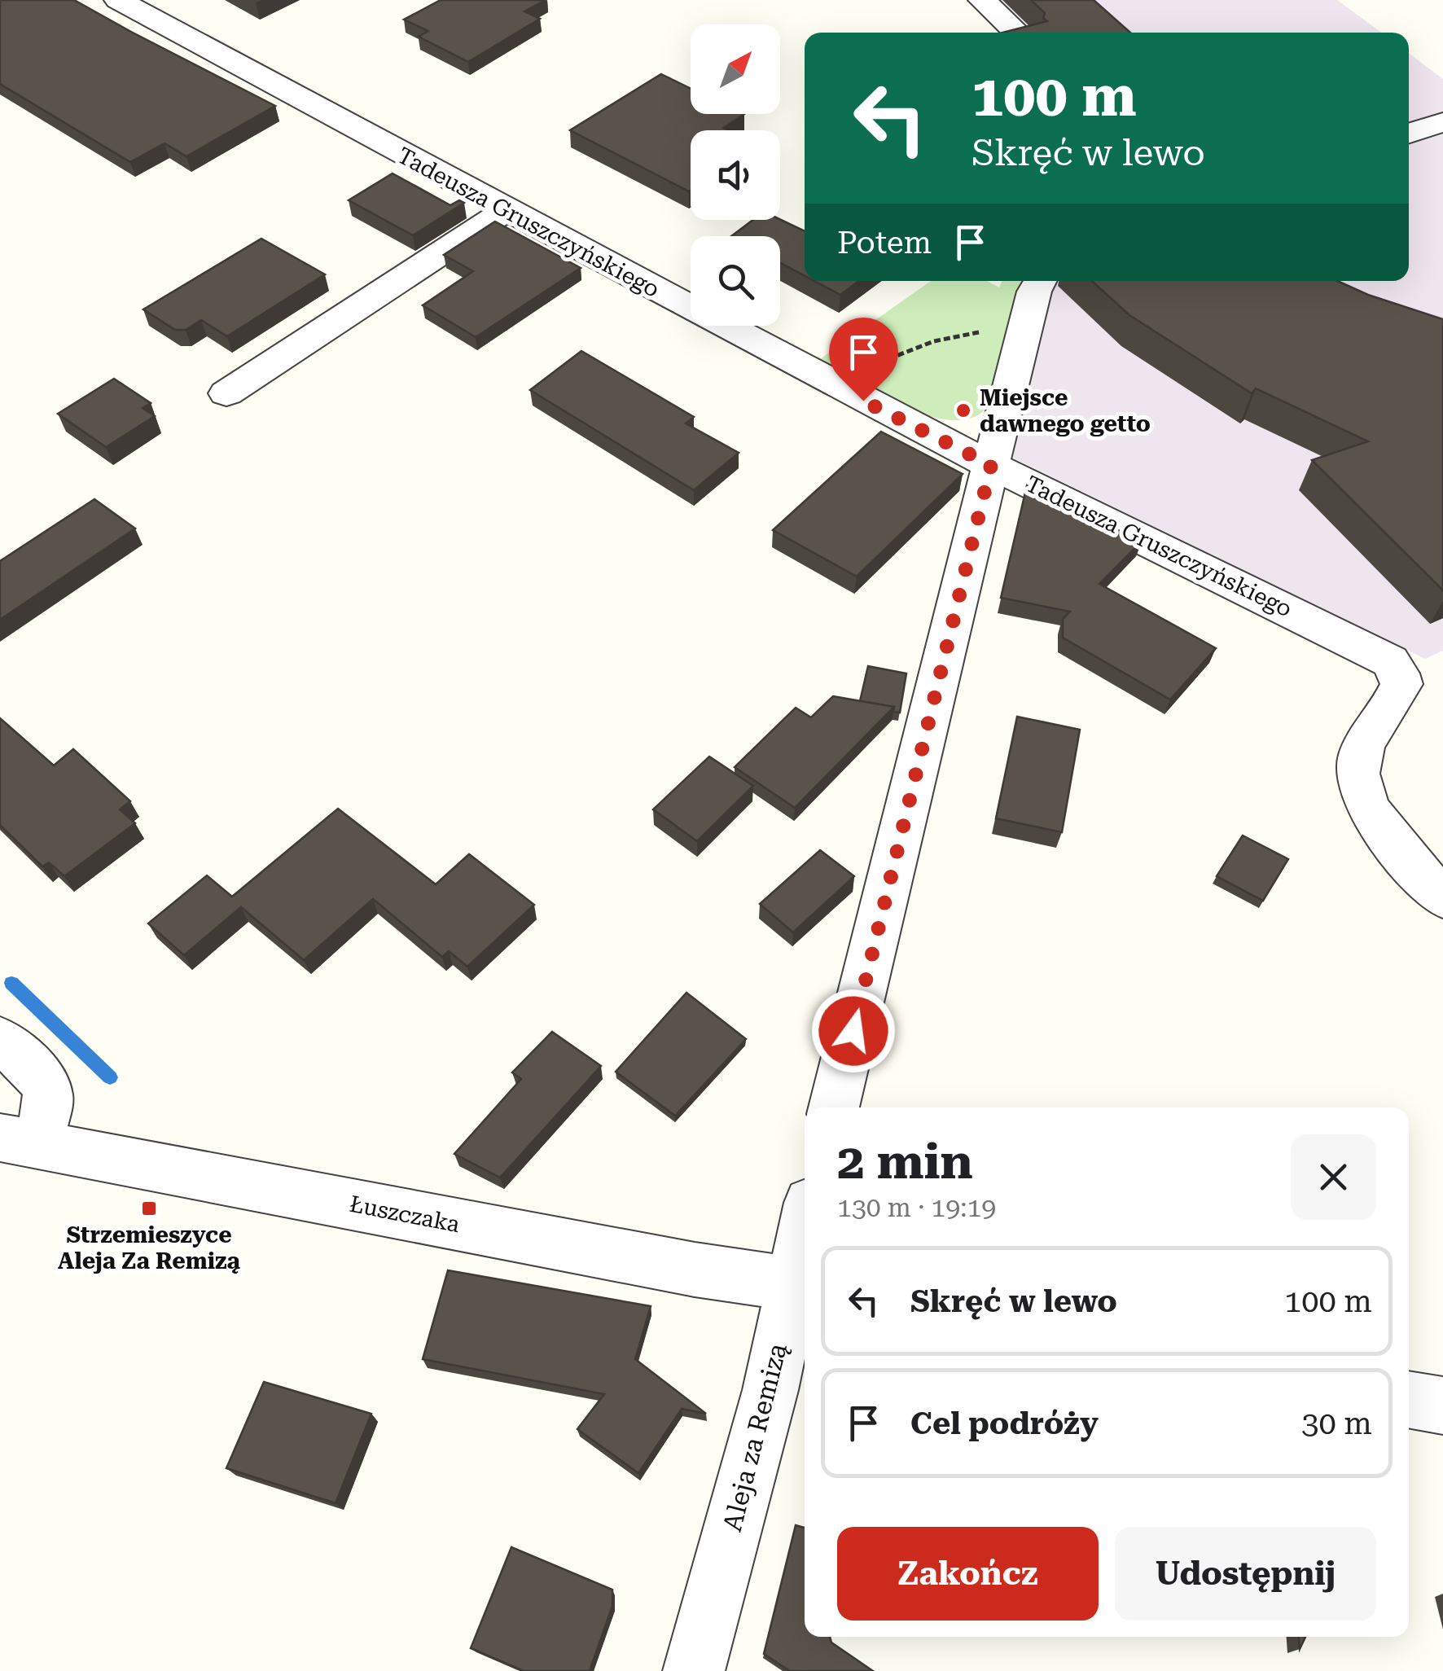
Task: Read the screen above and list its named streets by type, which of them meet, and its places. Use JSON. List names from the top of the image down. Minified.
{"streets":{"street":["Tadeusza Gruszczyńskiego","Łuszczaka","Aleja za Remizą"]},"crossings":[["Łuszczaka","Aleja za Remizą"]],"places":{"other":["Miejsce dawnego getto"],"transit":["Strzemieszyce Aleja Za Remizą"]},"north":"top right","page":{"turn":["100 m","Skręć w lewo"],"then":"Potem","heading":["2 min","130 m · 19:19"],"list":[{"name":"Skręć w lewo","value":"100 m"},{"name":"Cel podróży","value":"30 m"}],"buttons":["Zakończ","Udostępnij"]}}
